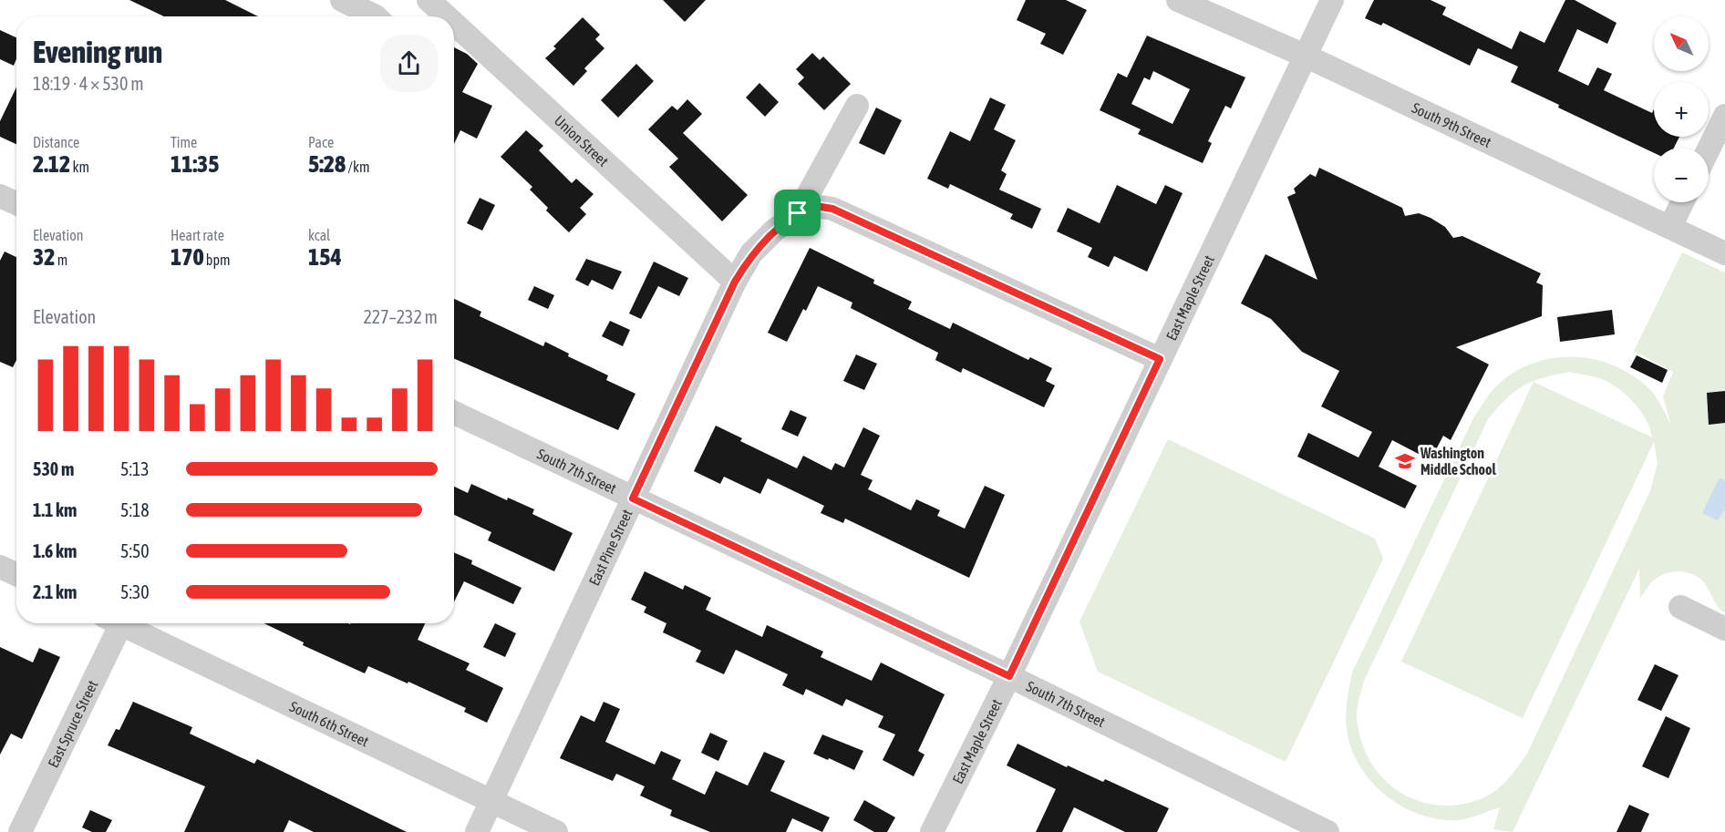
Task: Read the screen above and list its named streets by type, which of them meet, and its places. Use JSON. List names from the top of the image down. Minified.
{"streets":{"street":["South 9th Street","Union Street","East Maple Street","South 7th Street","East Pine Street","East Spruce Street","South 6th Street"]},"crossings":[["South 9th Street","East Maple Street"],["Union Street","East Pine Street"],["East Maple Street","South 7th Street"],["South 7th Street","East Pine Street"],["East Pine Street","South 6th Street"]],"places":{"school or university":["Washington Middle School"]},"north":"top left","page":{"map_buttons":["+","−"],"heading":["Evening run","18:19 · 4 × 530 m"],"stats":[["Distance","2.12 km"],["Time","11:35"],["Pace","5:28 /km"],["Elevation","32 m"],["Heart rate","170 bpm"],["kcal","154"]],"chart":["Elevation","227–232 m"],"list":[{"name":"530 m","note":"5:13"},{"name":"1.1 km","note":"5:18"},{"name":"1.6 km","note":"5:50"},{"name":"2.1 km","note":"5:30"}]}}
